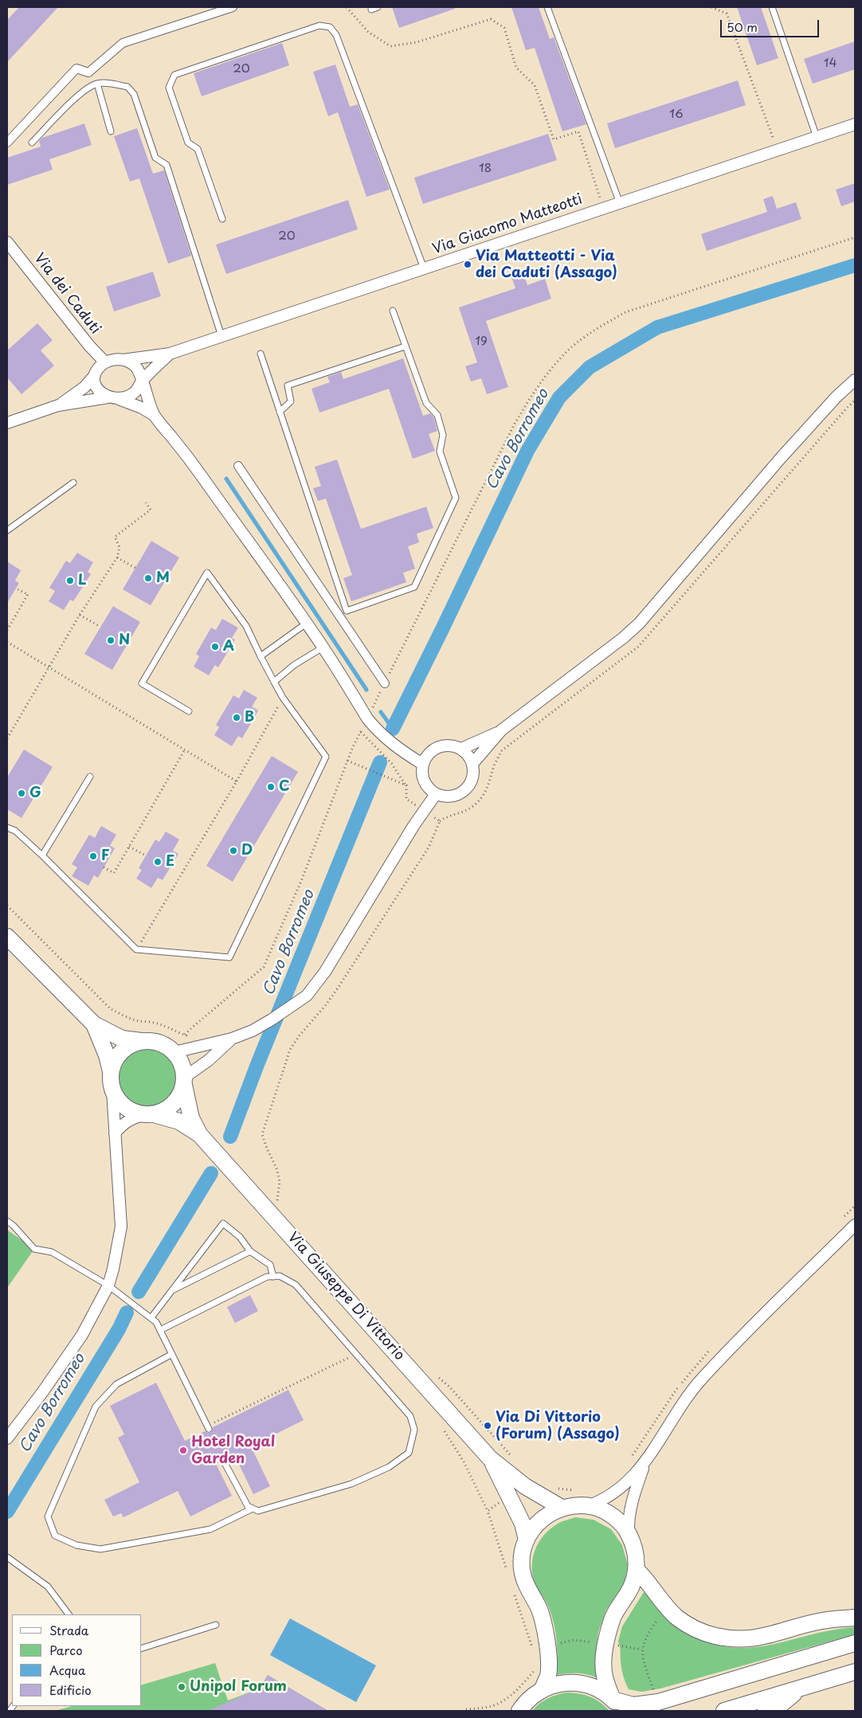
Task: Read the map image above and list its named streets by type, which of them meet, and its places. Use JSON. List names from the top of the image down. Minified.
{"streets":{"main road":["Via Giuseppe Di Vittorio"],"street":["Via Giacomo Matteotti","Via dei Caduti"]},"crossings":[["Via Giacomo Matteotti","Via dei Caduti"]],"water":["Cavo Borromeo"],"places":["Via Matteotti - Via dei Caduti (Assago)","M","L","N","A","B","C","G","D","F","E","Via Di Vittorio (Forum) (Assago)","Hotel Royal Garden","Unipol Forum"],"house_numbers":["14","20","16","18","20","19"],"legend":["Strada","Parco","Acqua","Edificio"],"scale_bar":"50 m"}
